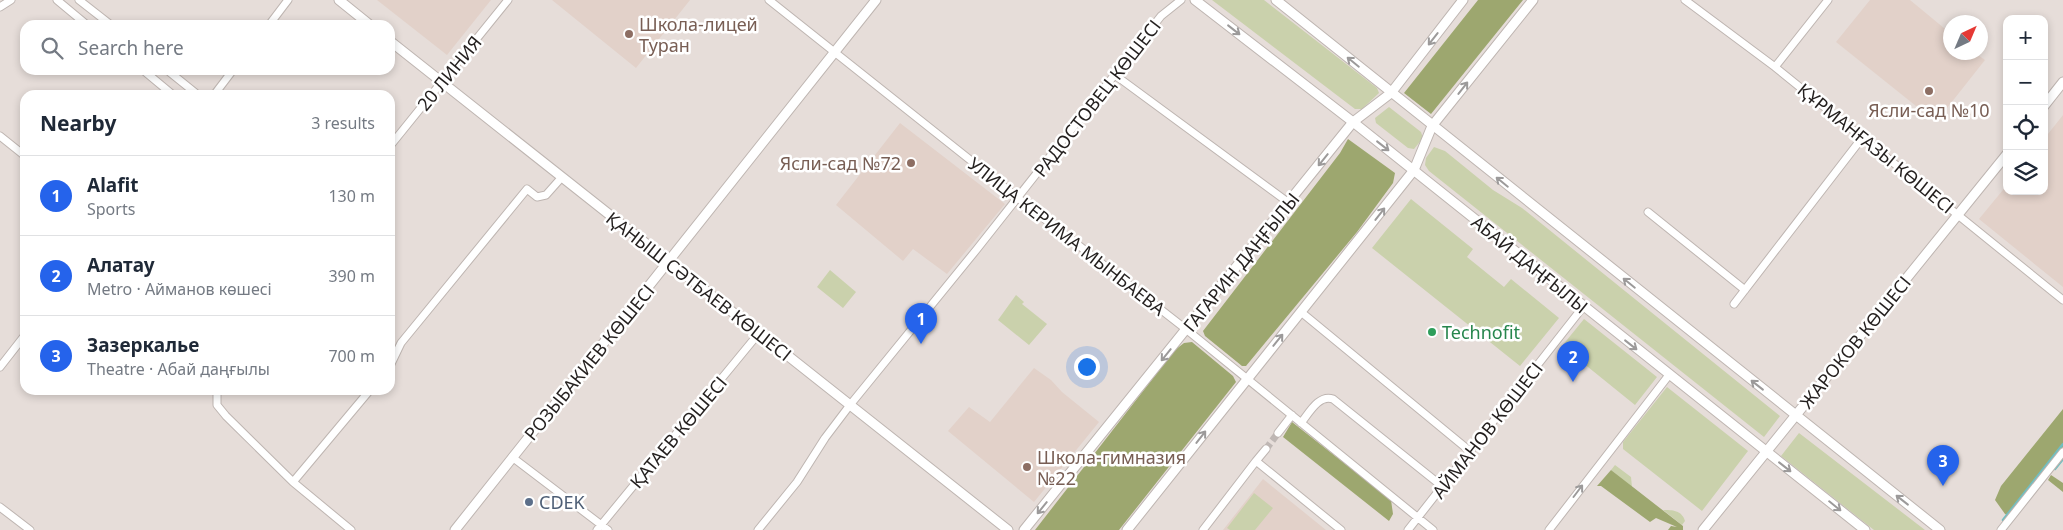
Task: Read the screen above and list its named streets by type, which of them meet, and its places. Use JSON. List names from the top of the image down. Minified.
{"streets":{"main road":["ГАГАРИН ДАҢҒЫЛЫ","АБАЙ ДАҢҒЫЛЫ","ҚАНЫШ СӘТБАЕВ КӨШЕСІ","ЖАРОКОВ КӨШЕСІ","РОЗЫБАКИЕВ КӨШЕСІ"],"street":["20 ЛИНИЯ","РАДОСТОВЕЦ КӨШЕСІ","ҚҰРМАНҒАЗЫ КӨШЕСІ","УЛИЦА КЕРИМА МЫНБАЕВА","АЙМАНОВ КӨШЕСІ","ҚАТАЕВ КӨШЕСІ"]},"crossings":[["20 ЛИНИЯ","ҚАНЫШ СӘТБАЕВ КӨШЕСІ"],["РАДОСТОВЕЦ КӨШЕСІ","УЛИЦА КЕРИМА МЫНБАЕВА"],["РАДОСТОВЕЦ КӨШЕСІ","ҚАНЫШ СӘТБАЕВ КӨШЕСІ"],["ҚҰРМАНҒАЗЫ КӨШЕСІ","ЖАРОКОВ КӨШЕСІ"],["УЛИЦА КЕРИМА МЫНБАЕВА","ГАГАРИН ДАҢҒЫЛЫ"],["УЛИЦА КЕРИМА МЫНБАЕВА","РОЗЫБАКИЕВ КӨШЕСІ"],["УЛИЦА КЕРИМА МЫНБАЕВА","АЙМАНОВ КӨШЕСІ"],["ГАГАРИН ДАҢҒЫЛЫ","АБАЙ ДАҢҒЫЛЫ"],["АБАЙ ДАҢҒЫЛЫ","ЖАРОКОВ КӨШЕСІ"],["АБАЙ ДАҢҒЫЛЫ","АЙМАНОВ КӨШЕСІ"],["ҚАНЫШ СӘТБАЕВ КӨШЕСІ","РОЗЫБАКИЕВ КӨШЕСІ"],["ҚАНЫШ СӘТБАЕВ КӨШЕСІ","ҚАТАЕВ КӨШЕСІ"]],"places":["Школа-лицей Туран","Ясли-сад №10","Ясли-сад №72","Technofit","Школа-гимназия №22","CDEK"],"north":"top right","page":{"map_buttons":["+","−"],"search":"Search here","heading":["Nearby","3 results"],"list":[{"mark":"1","name":"Alafit","note":"Sports","value":"130 m"},{"mark":"2","name":"Алатау","note":"Metro · Айманов көшесі","value":"390 m"},{"mark":"3","name":"Зазеркалье","note":"Theatre · Абай даңғылы","value":"700 m"}],"pins":["1","2","3"]}}
